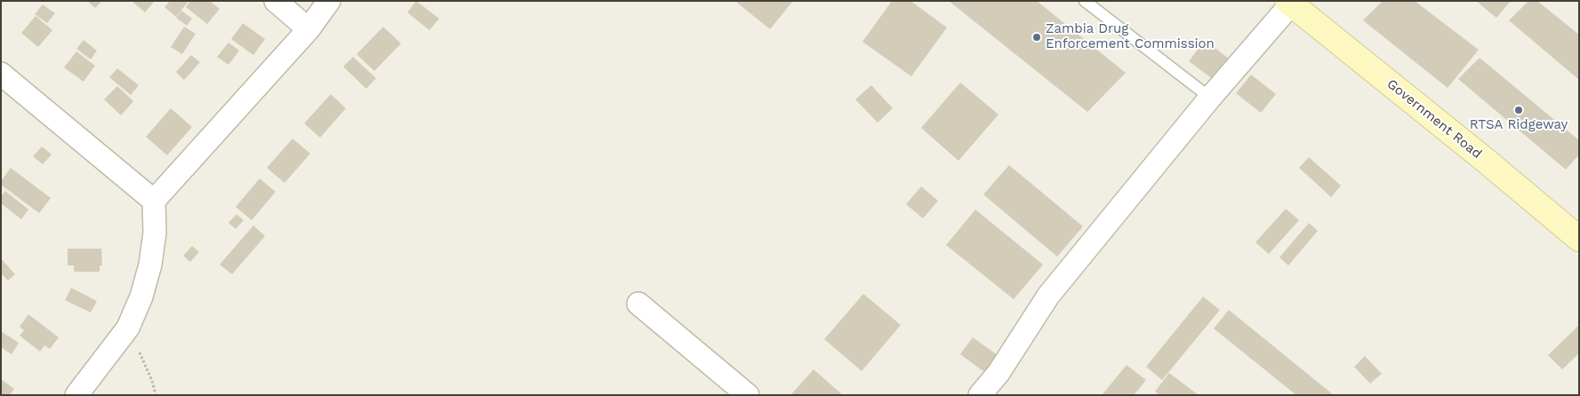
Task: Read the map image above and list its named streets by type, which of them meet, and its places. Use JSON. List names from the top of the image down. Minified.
{"streets":{"main road":["Government Road"]},"places":["Zambia Drug Enforcement Commission","RTSA Ridgeway"]}
